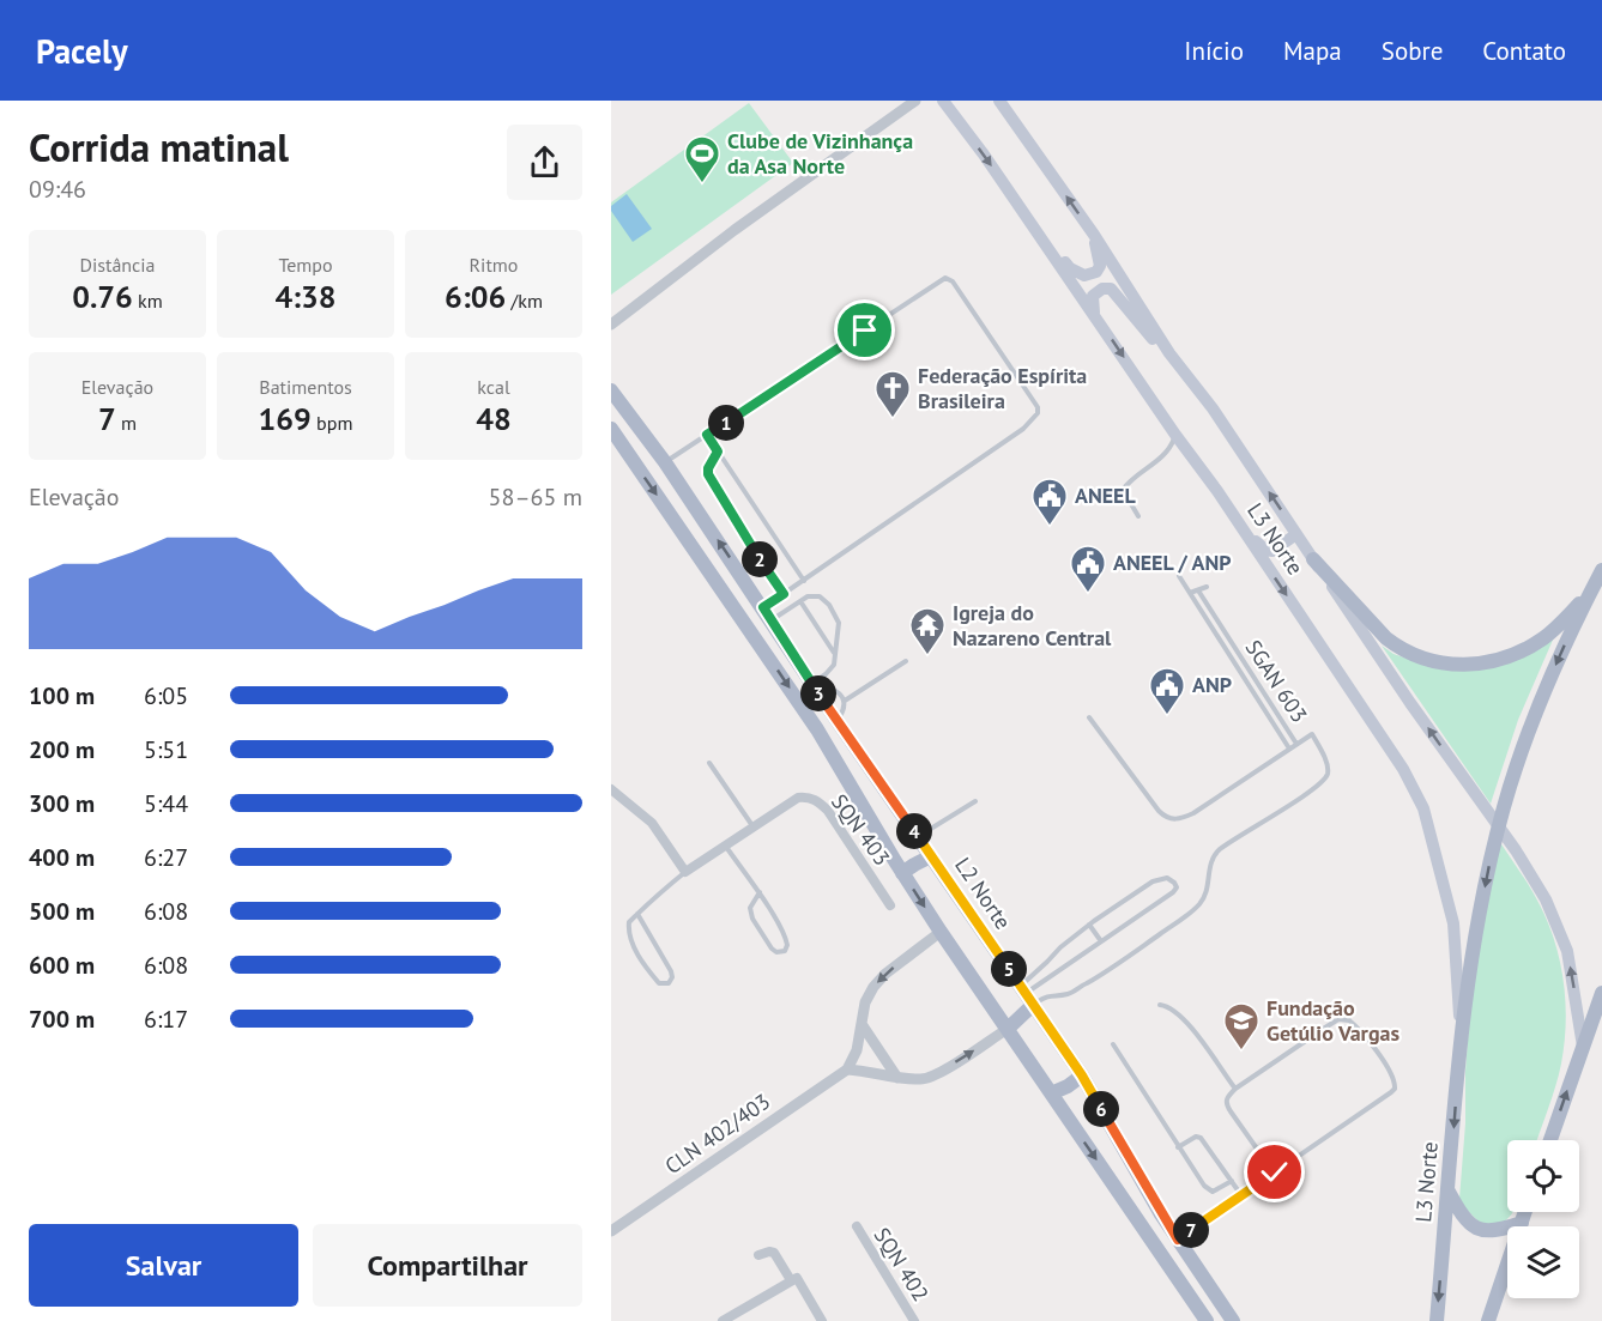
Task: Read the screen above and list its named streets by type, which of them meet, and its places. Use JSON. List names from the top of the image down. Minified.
{"streets":{"main road":["L3 Norte","L2 Norte"],"street":["SQN 403","CLN 402/403","SQN 402"],"lane":["SGAN 603"]},"places":{"sports":["Clube de Vizinhança da Asa Norte"],"church":["Federação Espírita Brasileira"],"public building":["ANEEL","ANEEL / ANP","ANP"],"temple":["Igreja do Nazareno Central"],"school or university":["Fundação Getúlio Vargas"]},"page":{"header":"Pacely","nav":["Início","Mapa","Sobre","Contato"],"heading":["Corrida matinal","09:46"],"stats":[["Distância","0.76 km"],["Tempo","4:38"],["Ritmo","6:06 /km"],["Elevação","7 m"],["Batimentos","169 bpm"],["kcal","48"]],"pins":["1","2","3","4","5","6","7"],"chart":["Elevação","58–65 m"],"list":[{"name":"100 m","note":"6:05"},{"name":"200 m","note":"5:51"},{"name":"300 m","note":"5:44"},{"name":"400 m","note":"6:27"},{"name":"500 m","note":"6:08"},{"name":"600 m","note":"6:08"},{"name":"700 m","note":"6:17"}],"buttons":["Salvar","Compartilhar"]}}
